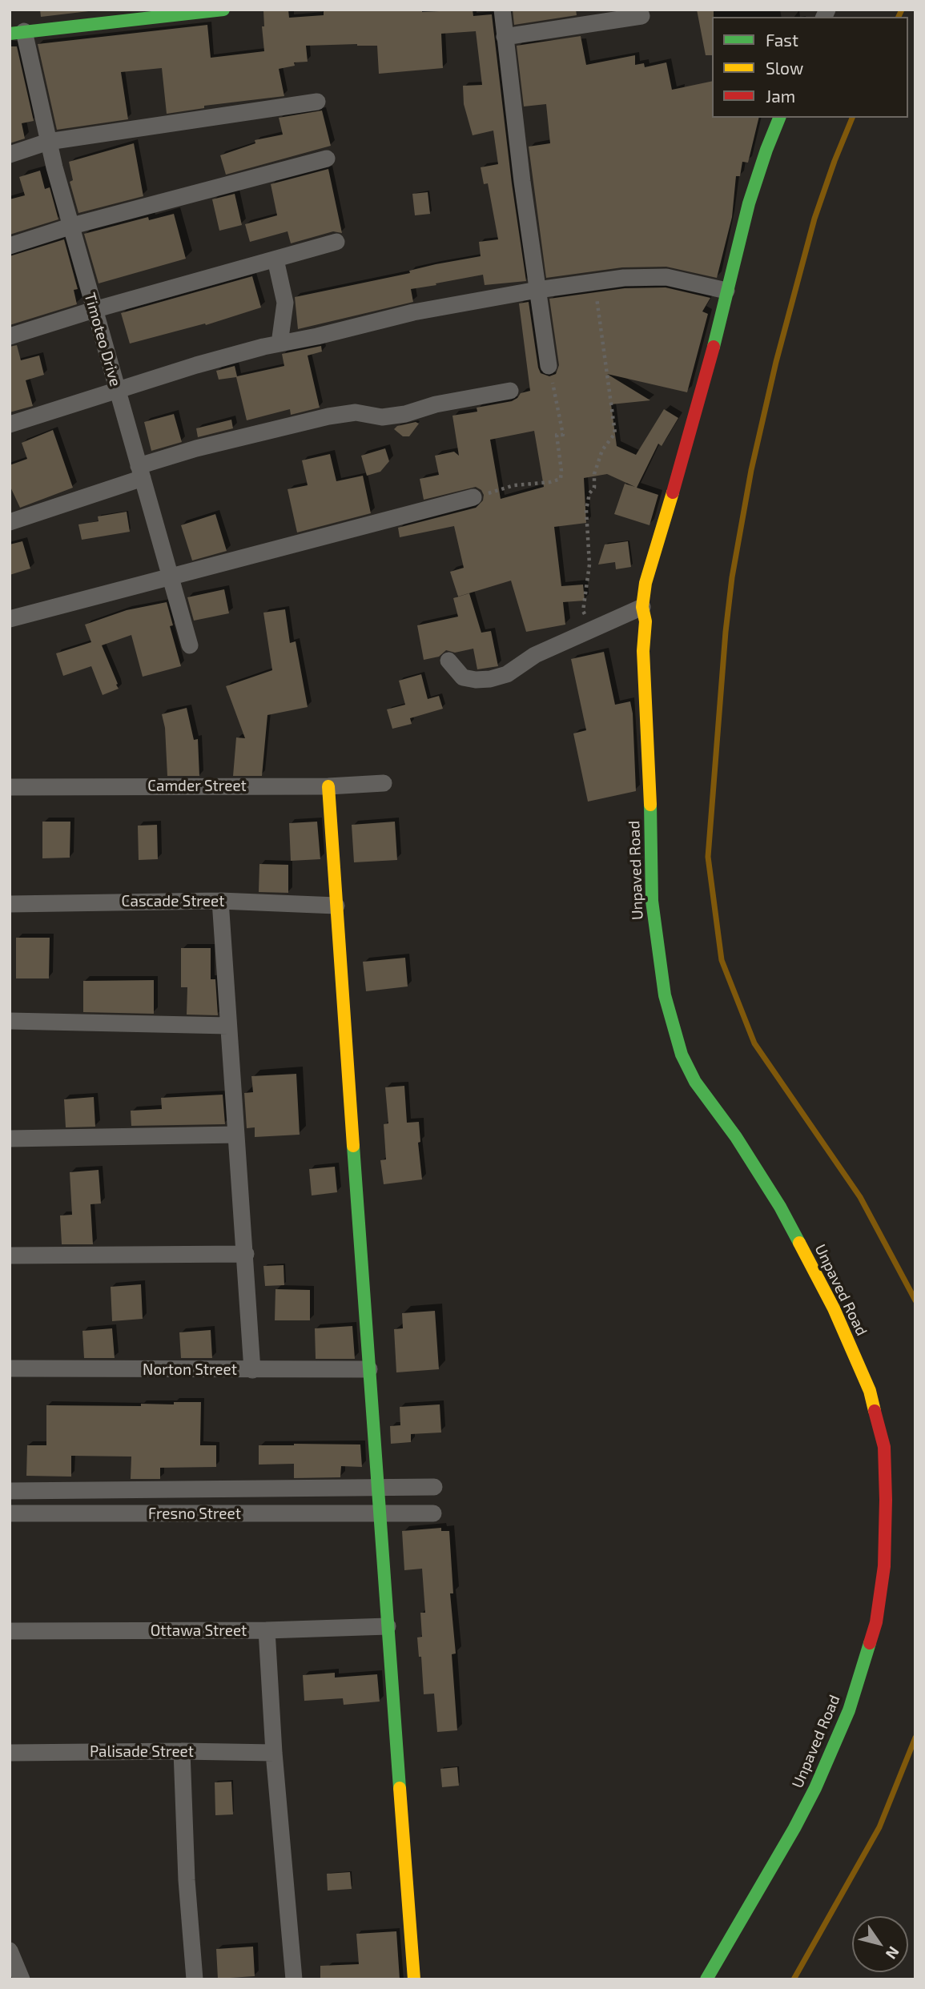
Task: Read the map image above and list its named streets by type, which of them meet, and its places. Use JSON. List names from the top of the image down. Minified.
{"streets":{"street":["Timoteo Drive","Camder Street","Unpaved Road","Cascade Street","Norton Street","Fresno Street","Ottawa Street","Palisade Street"]},"legend":["Fast","Slow","Jam"],"north":"bottom right"}
